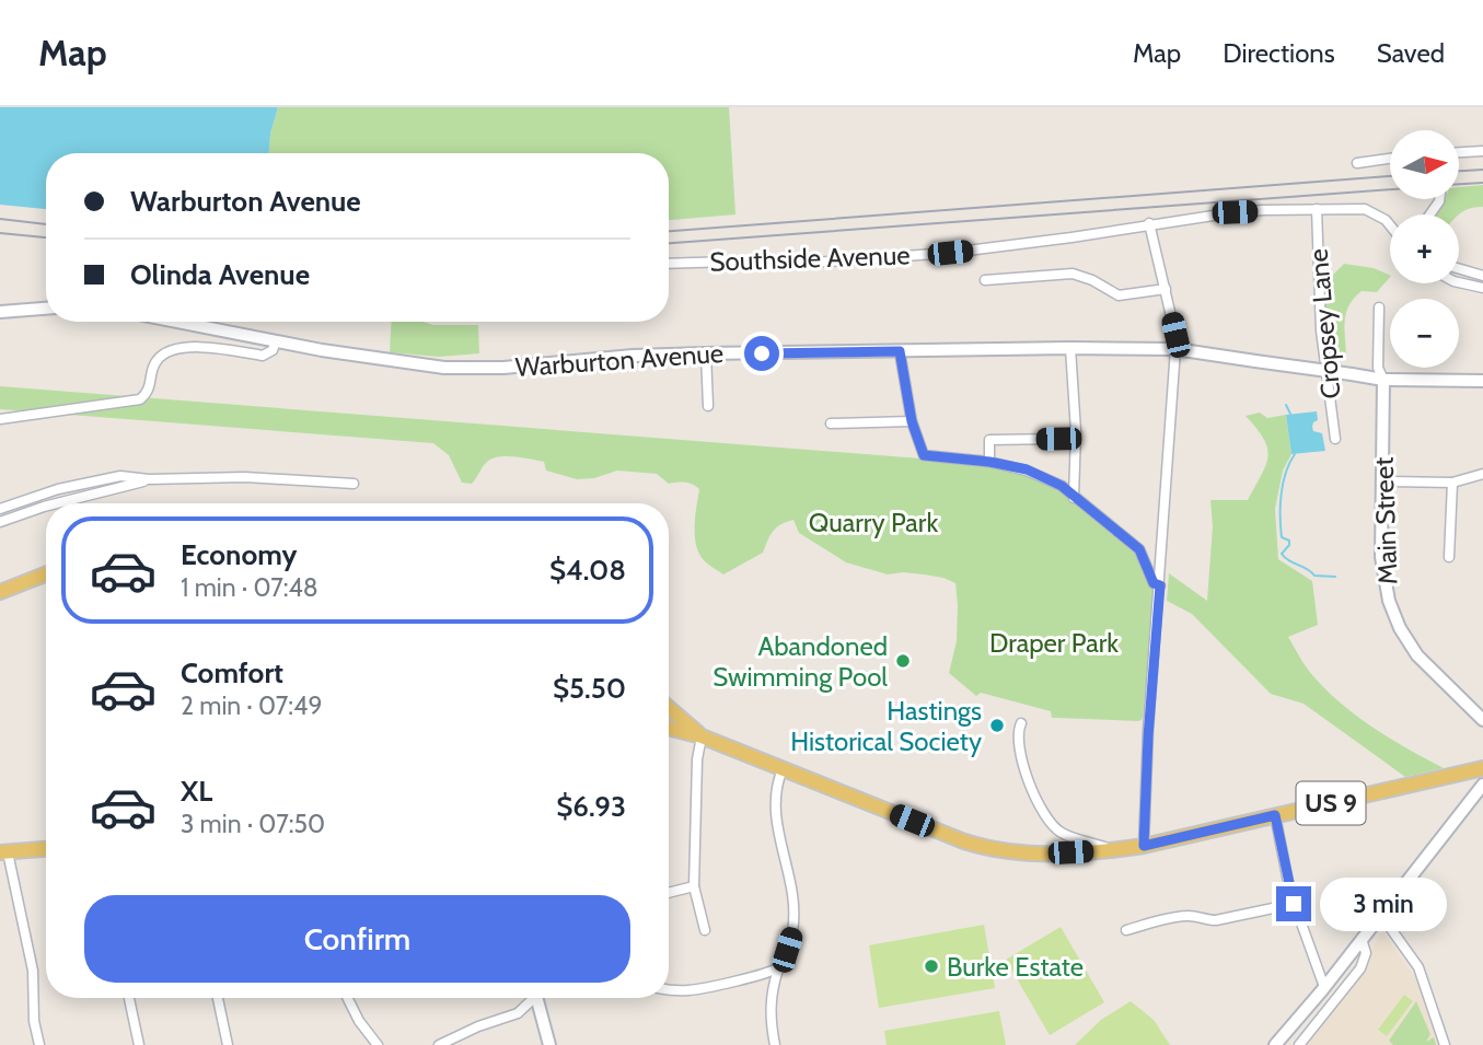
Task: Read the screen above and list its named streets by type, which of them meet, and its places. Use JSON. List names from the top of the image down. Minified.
{"streets":{"main road":["US 9"],"street":["Southside Avenue","Cropsey Lane","Warburton Avenue","Main Street"]},"crossings":[["Southside Avenue","Cropsey Lane"],["Warburton Avenue","Main Street"]],"parks":["Quarry Park","Draper Park"],"places":["Abandoned Swimming Pool","Hastings Historical Society","Burke Estate"],"north":"right","page":{"header":"Map","nav":["Map","Directions","Saved"],"map_buttons":["+","−"],"banner":["Warburton Avenue","Olinda Avenue"],"list":[{"name":"Economy","note":"1 min · 07:48","value":"$4.08"},{"name":"Comfort","note":"2 min · 07:49","value":"$5.50"},{"name":"XL","note":"3 min · 07:50","value":"$6.93"}],"bubble":"3 min","buttons":"Confirm"}}
